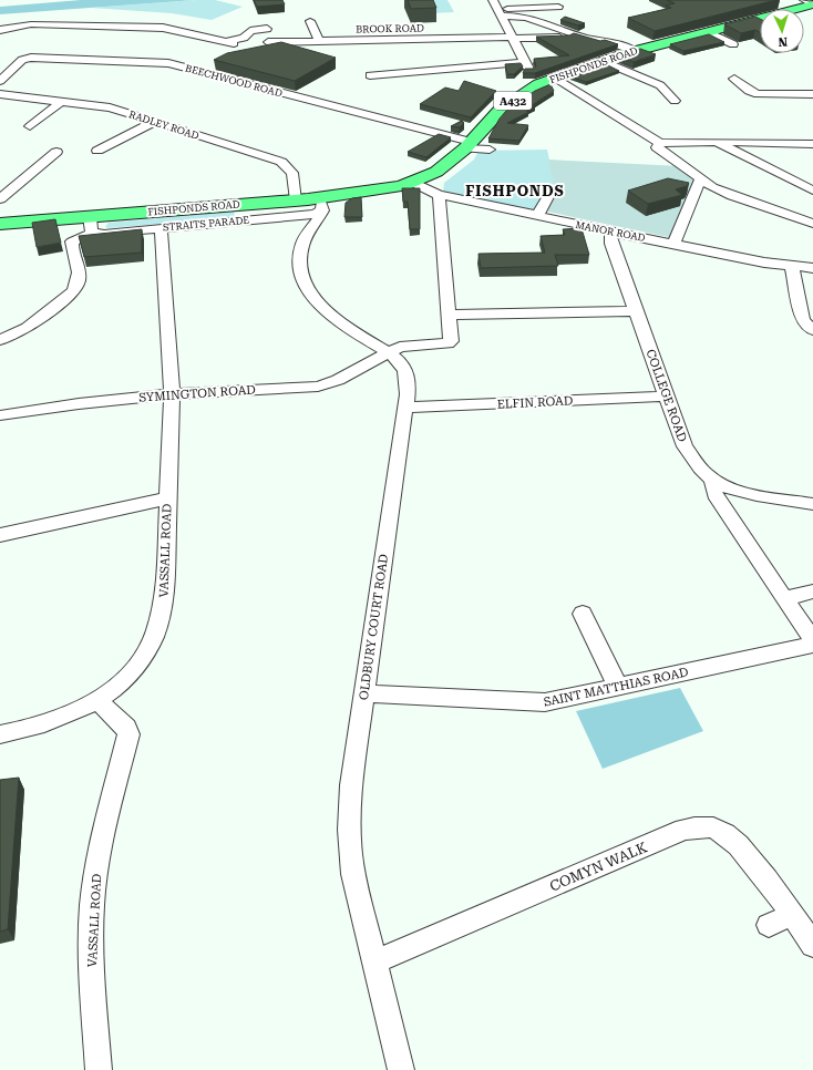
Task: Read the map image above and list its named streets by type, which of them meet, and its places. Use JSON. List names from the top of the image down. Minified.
{"streets":{"main road":["FISHPONDS ROAD","A432"],"street":["BROOK ROAD","BEECHWOOD ROAD","RADLEY ROAD","STRAITS PARADE","MANOR ROAD","SYMINGTON ROAD","COLLEGE ROAD","ELFIN ROAD","VASSALL ROAD","OLDBURY COURT ROAD","SAINT MATTHIAS ROAD","COMYN WALK"]},"crossings":[["FISHPONDS ROAD","BEECHWOOD ROAD"],["FISHPONDS ROAD","RADLEY ROAD"],["FISHPONDS ROAD","STRAITS PARADE"],["FISHPONDS ROAD","MANOR ROAD"],["FISHPONDS ROAD","OLDBURY COURT ROAD"],["STRAITS PARADE","VASSALL ROAD"],["STRAITS PARADE","OLDBURY COURT ROAD"],["MANOR ROAD","COLLEGE ROAD"],["SYMINGTON ROAD","VASSALL ROAD"],["SYMINGTON ROAD","OLDBURY COURT ROAD"],["COLLEGE ROAD","ELFIN ROAD"],["ELFIN ROAD","OLDBURY COURT ROAD"],["OLDBURY COURT ROAD","SAINT MATTHIAS ROAD"],["OLDBURY COURT ROAD","COMYN WALK"]],"districts":["FISHPONDS"],"north":"bottom"}
